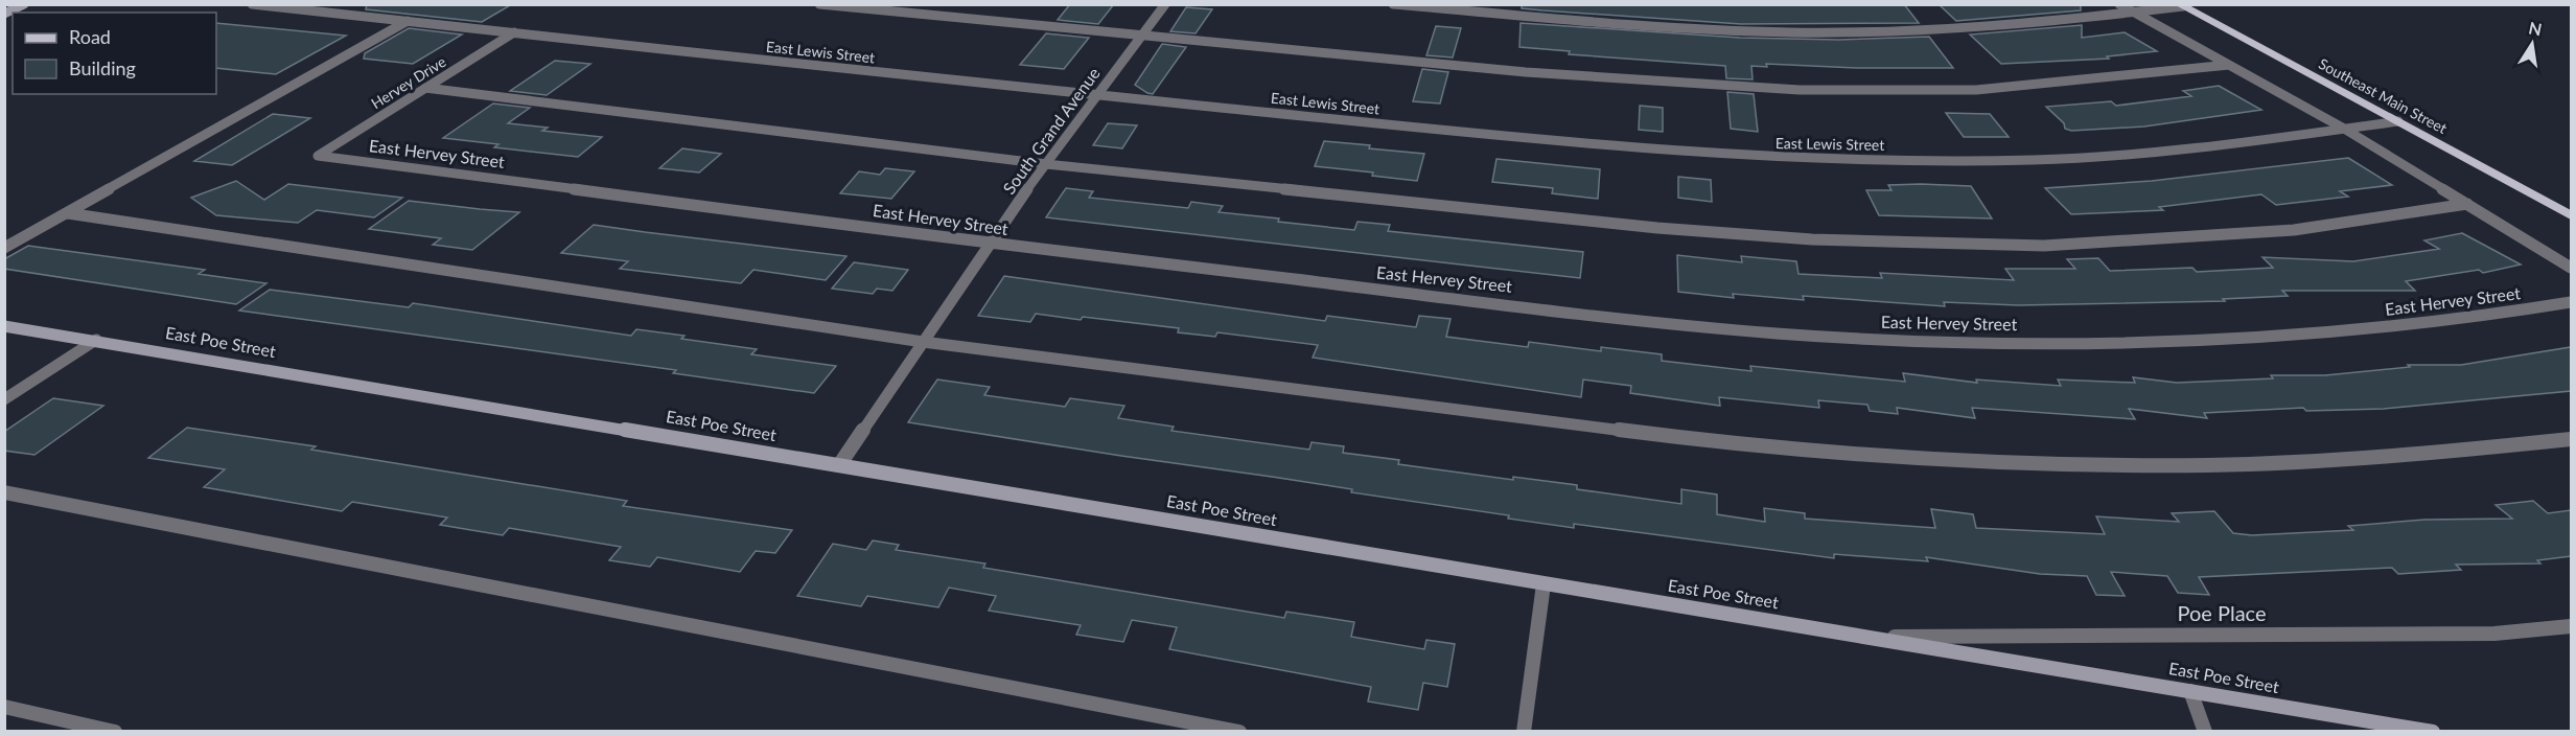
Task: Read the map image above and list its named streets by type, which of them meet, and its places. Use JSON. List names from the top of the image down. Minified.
{"streets":{"main road":["Southeast Main Street"],"street":["East Lewis Street","Hervey Drive","South Grand Avenue","East Hervey Street","East Poe Street","Poe Place"]},"crossings":[["East Lewis Street","Hervey Drive"],["East Lewis Street","Southeast Main Street"],["East Lewis Street","South Grand Avenue"],["Hervey Drive","East Hervey Street"],["South Grand Avenue","East Hervey Street"],["South Grand Avenue","East Poe Street"],["East Poe Street","Poe Place"]],"legend":["Road","Building"],"north":"top"}
